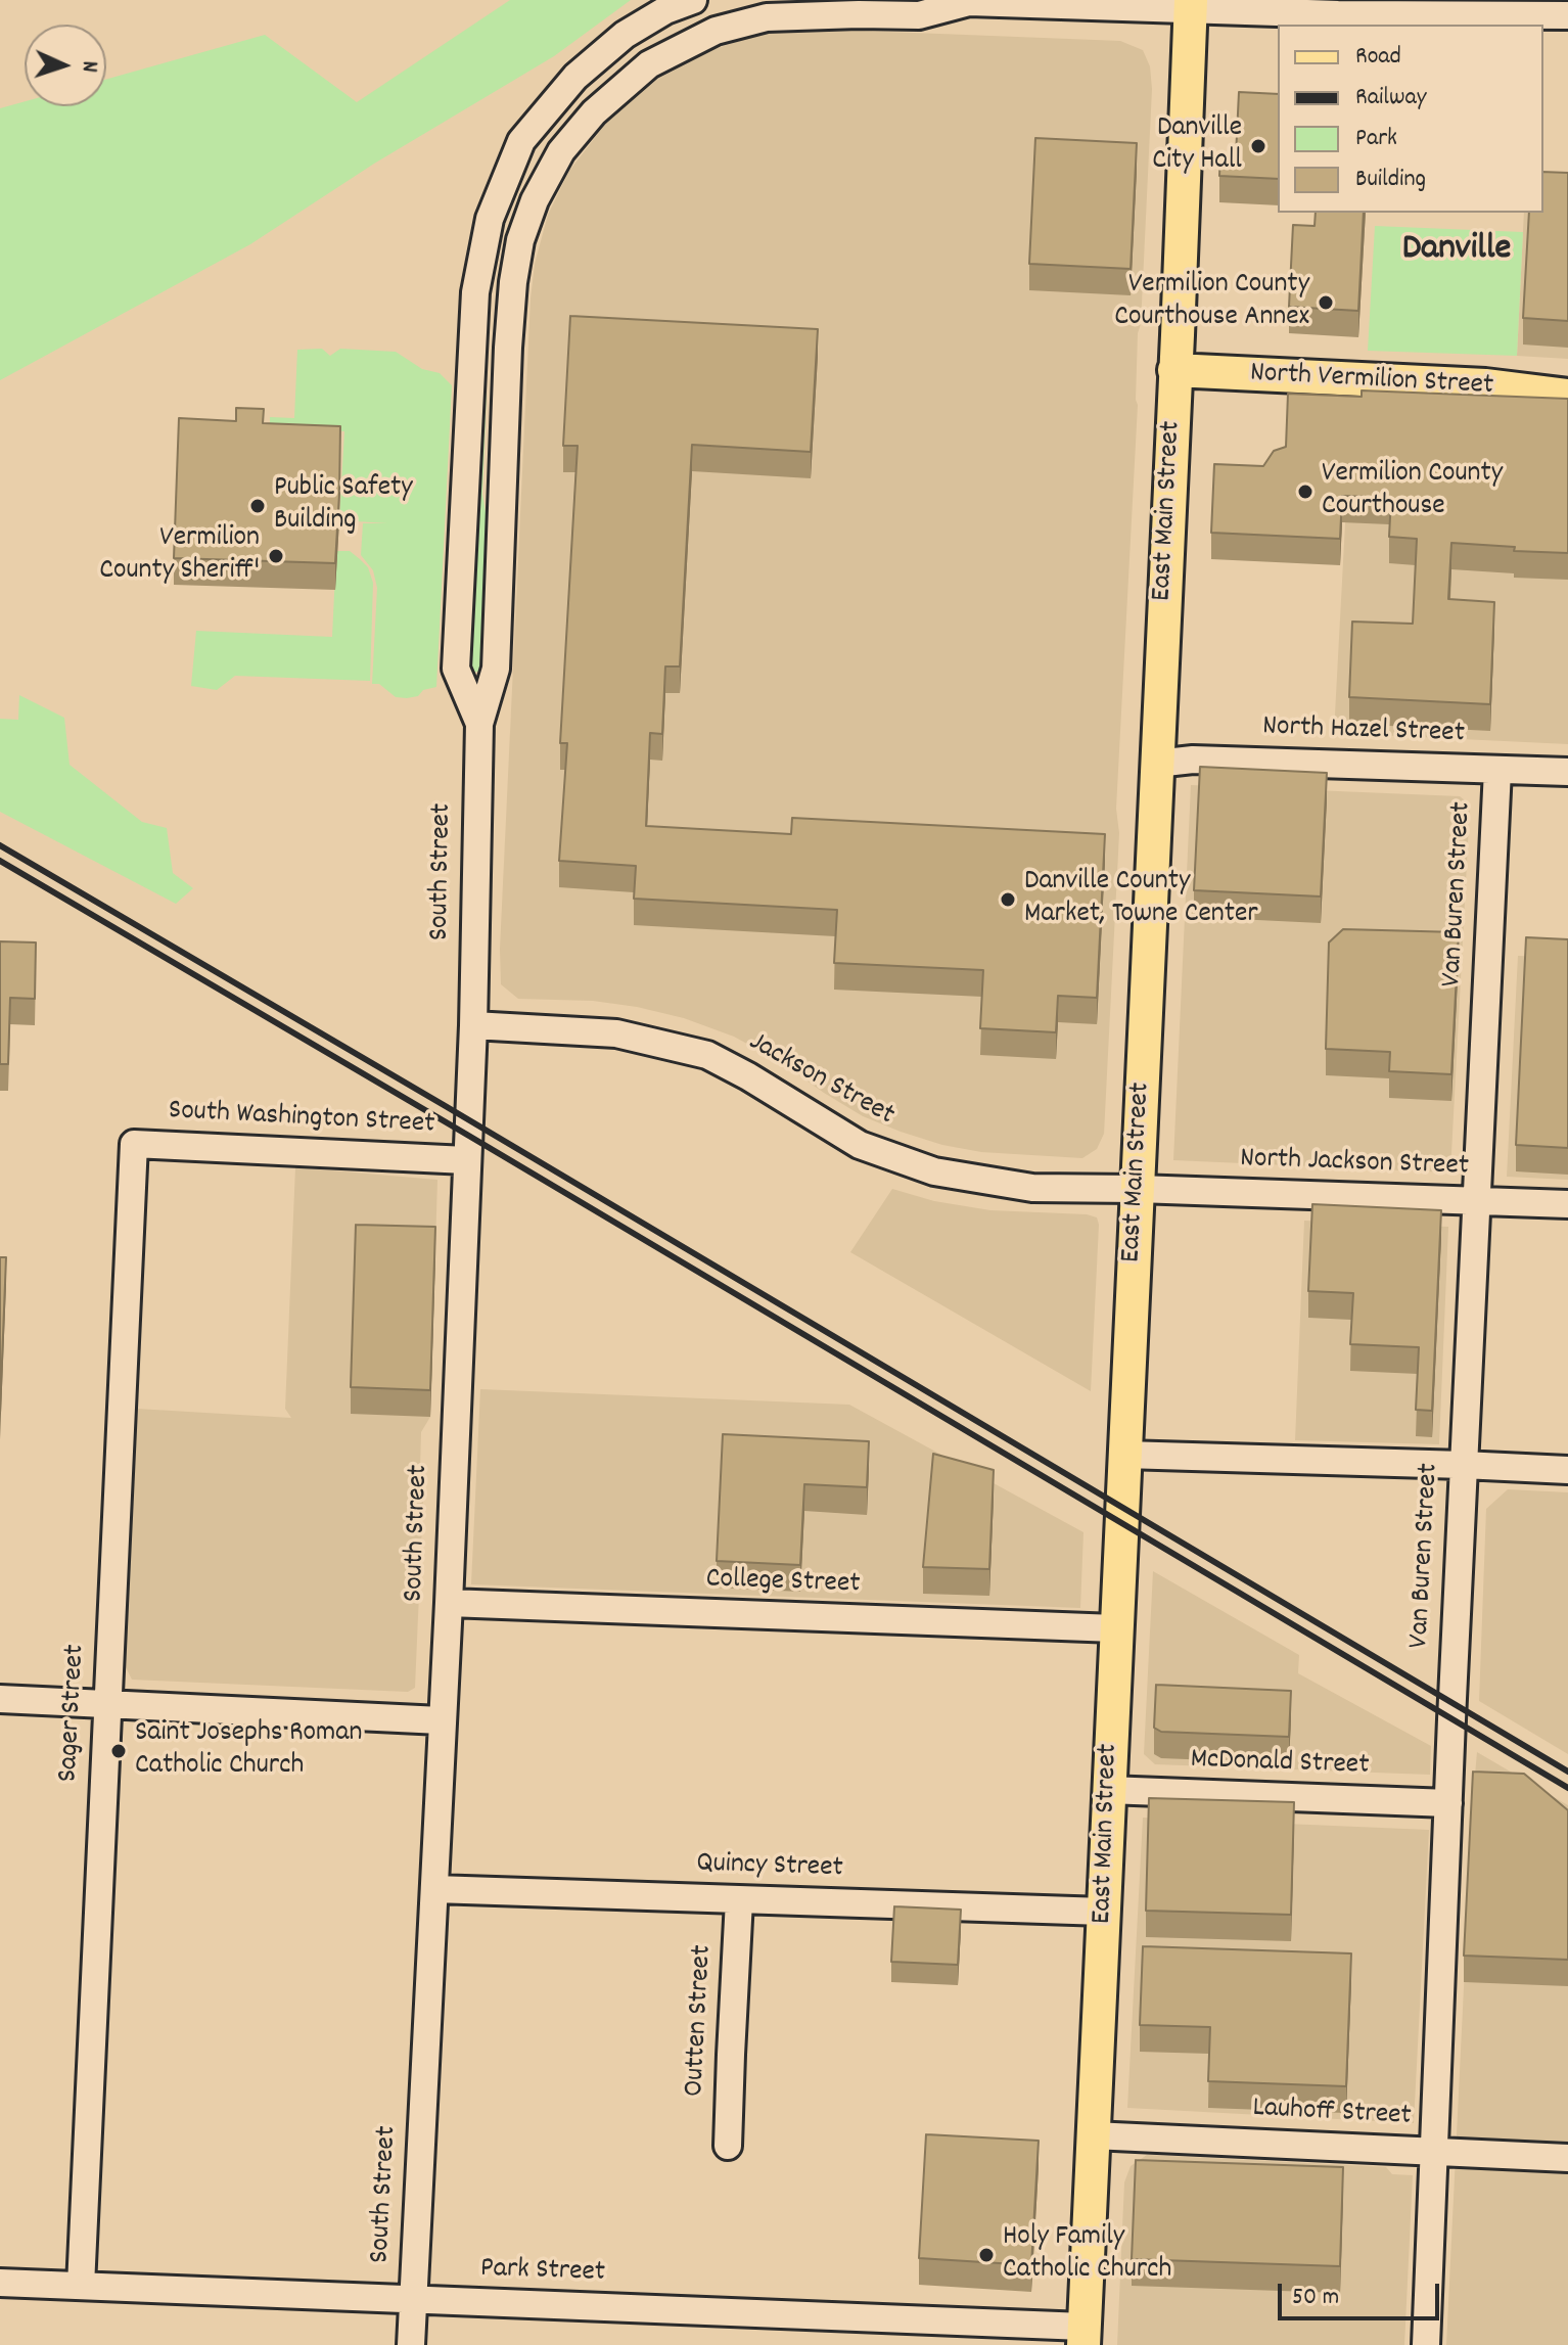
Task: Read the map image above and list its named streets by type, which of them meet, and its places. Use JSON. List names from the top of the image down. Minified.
{"streets":{"main road":["North Vermilion Street","East Main Street"],"street":["North Hazel Street","South Street","Van Buren Street","Jackson Street","South Washington Street","North Jackson Street","College Street","Sager Street","McDonald Street","Quincy Street","Outten Street","Lauhoff Street","Park Street"]},"crossings":[["North Vermilion Street","East Main Street"],["East Main Street","North Hazel Street"],["East Main Street","South Street"],["East Main Street","Jackson Street"],["East Main Street","North Jackson Street"],["East Main Street","College Street"],["East Main Street","McDonald Street"],["East Main Street","Quincy Street"],["East Main Street","Lauhoff Street"],["East Main Street","Park Street"],["North Hazel Street","Van Buren Street"],["South Street","Jackson Street"],["South Street","South Washington Street"],["South Street","College Street"],["South Street","Quincy Street"],["South Street","Park Street"],["Van Buren Street","North Jackson Street"],["Van Buren Street","McDonald Street"],["Van Buren Street","Lauhoff Street"],["Jackson Street","North Jackson Street"],["South Washington Street","Sager Street"],["Sager Street","Park Street"],["Quincy Street","Outten Street"]],"districts":["Danville"],"places":["Danville City Hall","Vermilion County Courthouse Annex","Vermilion County Courthouse","Public Safety Building","Vermilion County Sheriff'","Danville County Market, Towne Center","Saint Josephs Roman Catholic Church","Holy Family Catholic Church"],"legend":["Road","Railway","Park","Building"],"scale_bar":"50 m","north":"right"}
